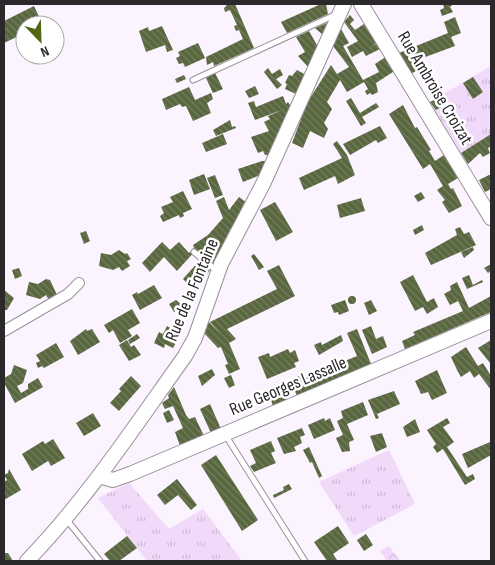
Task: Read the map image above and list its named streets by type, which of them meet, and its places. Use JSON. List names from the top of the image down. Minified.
{"streets":{"street":["Rue Ambroise Croizat","Rue de la Fontaine","Rue Georges Lassalle"]},"crossings":[["Rue de la Fontaine","Rue Georges Lassalle"]],"north":"bottom right"}
